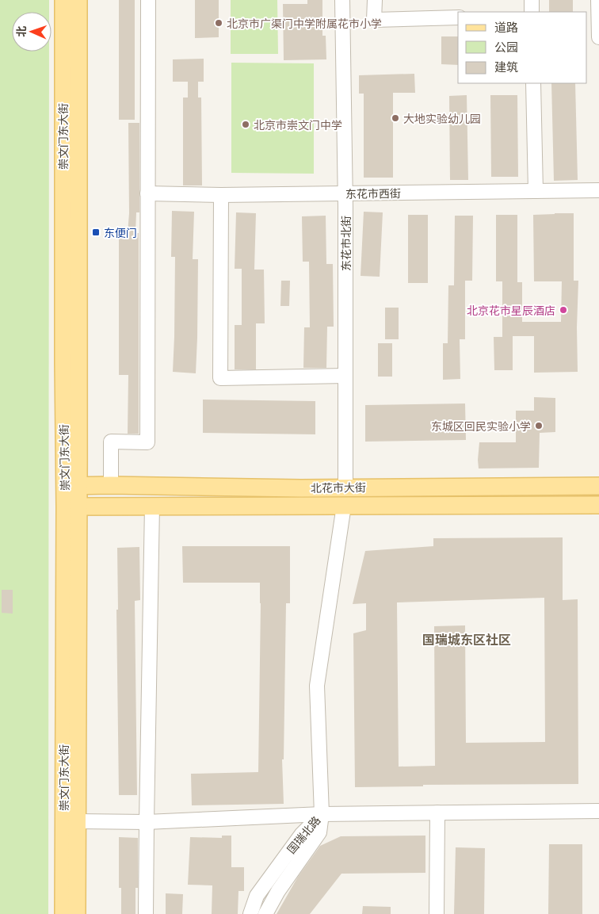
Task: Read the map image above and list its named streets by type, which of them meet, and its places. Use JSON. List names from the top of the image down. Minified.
{"streets":{"main road":["崇文门东大街","北花市大街"],"street":["东花市西街","东花市北街","国瑞北路"]},"crossings":[["崇文门东大街","北花市大街"],["东花市西街","东花市北街"],["东花市北街","北花市大街"]],"districts":["国瑞城东区社区"],"places":{"other":["北京市广渠门中学附属花市小学","大地实验幼儿园","北京市崇文门中学","北京花市星辰酒店","东城区回民实验小学"],"transit":["东便门"]},"legend":["道路","公园","建筑"],"north":"left"}
